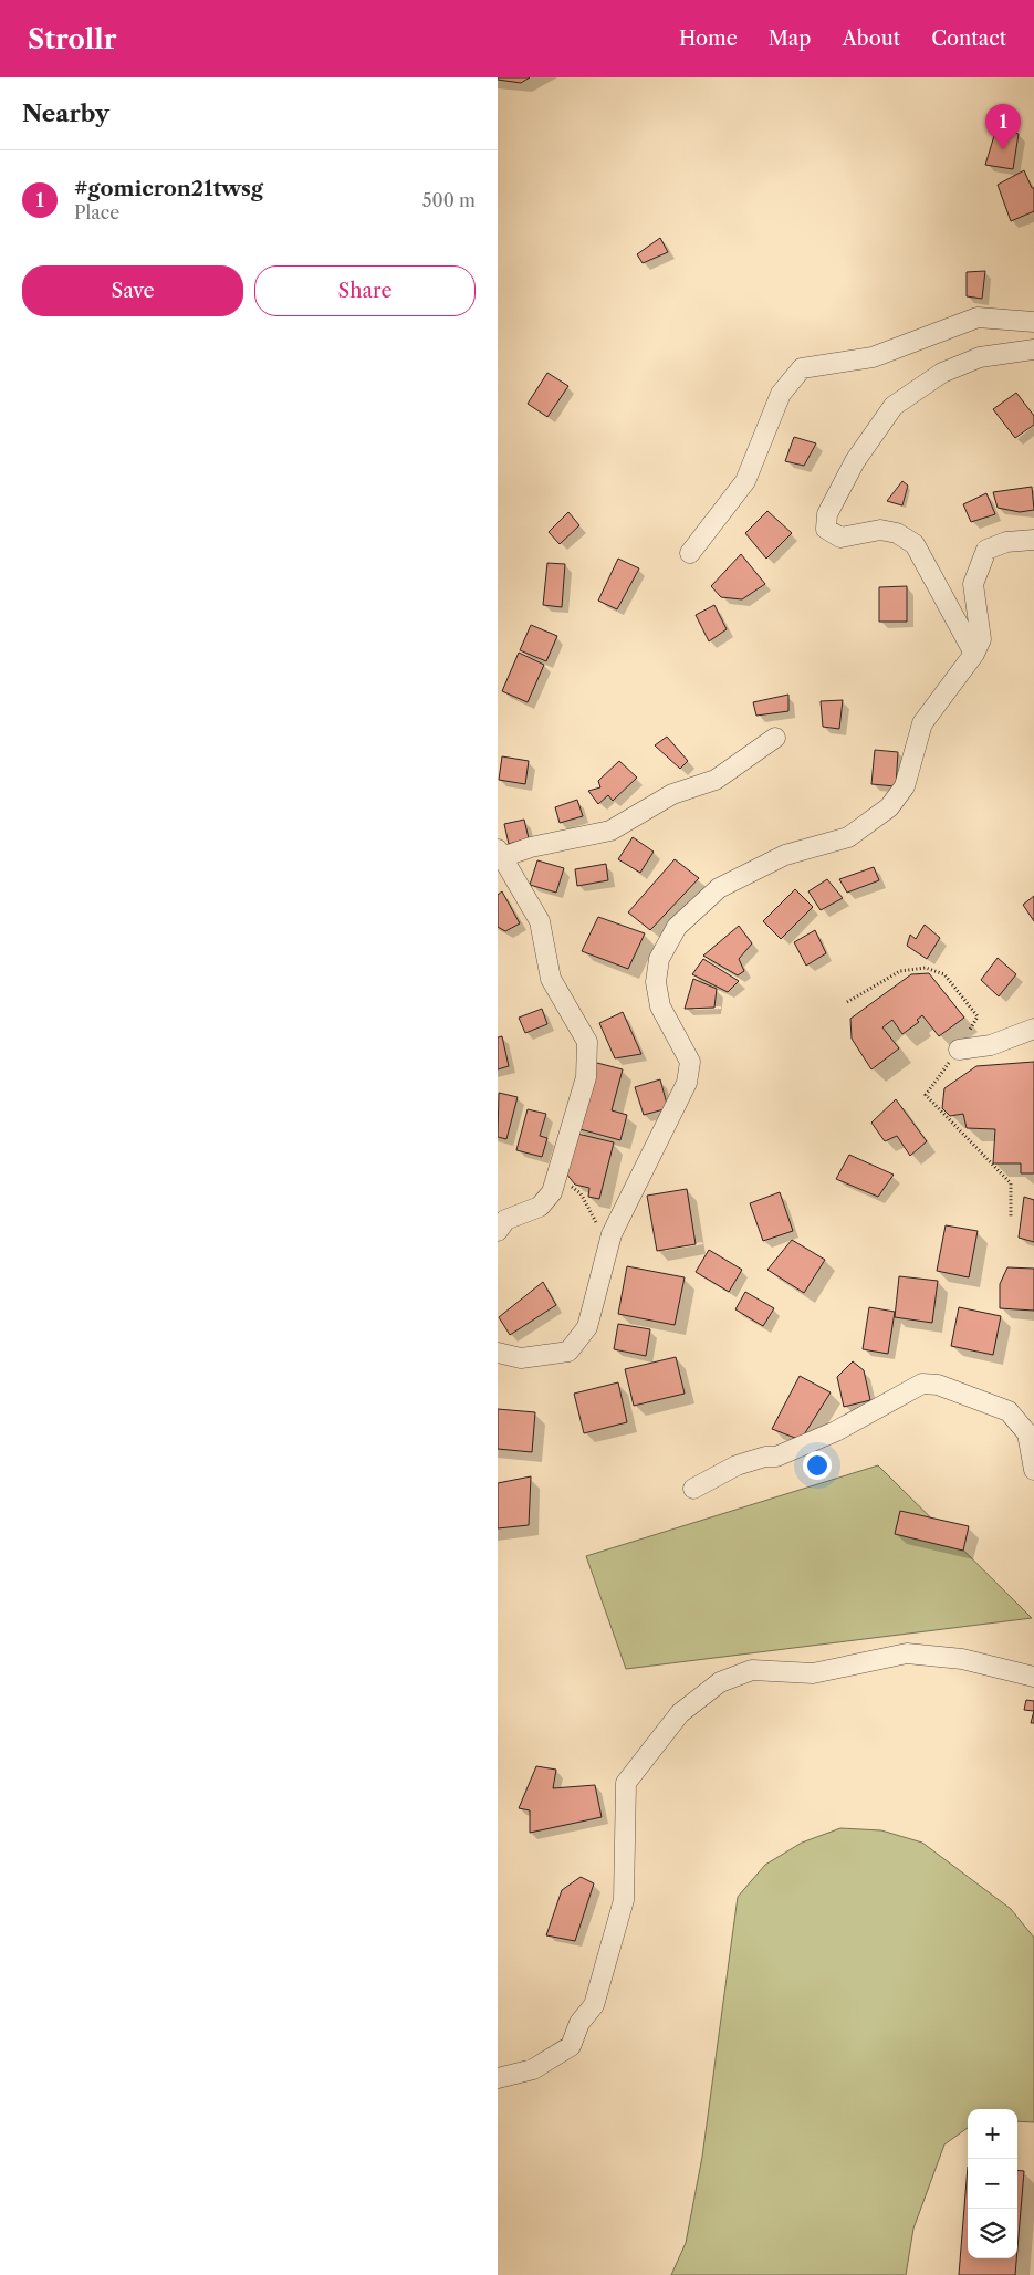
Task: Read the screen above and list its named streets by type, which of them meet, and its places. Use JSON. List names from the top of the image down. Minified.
{"page":{"header":"Strollr","nav":["Home","Map","About","Contact"],"heading":"Nearby","pins":"1","list":[{"mark":"1","name":"#gomicron21twsg","note":"Place","value":"500 m"}],"buttons":["Save","Share"],"map_buttons":["+","−"]}}
